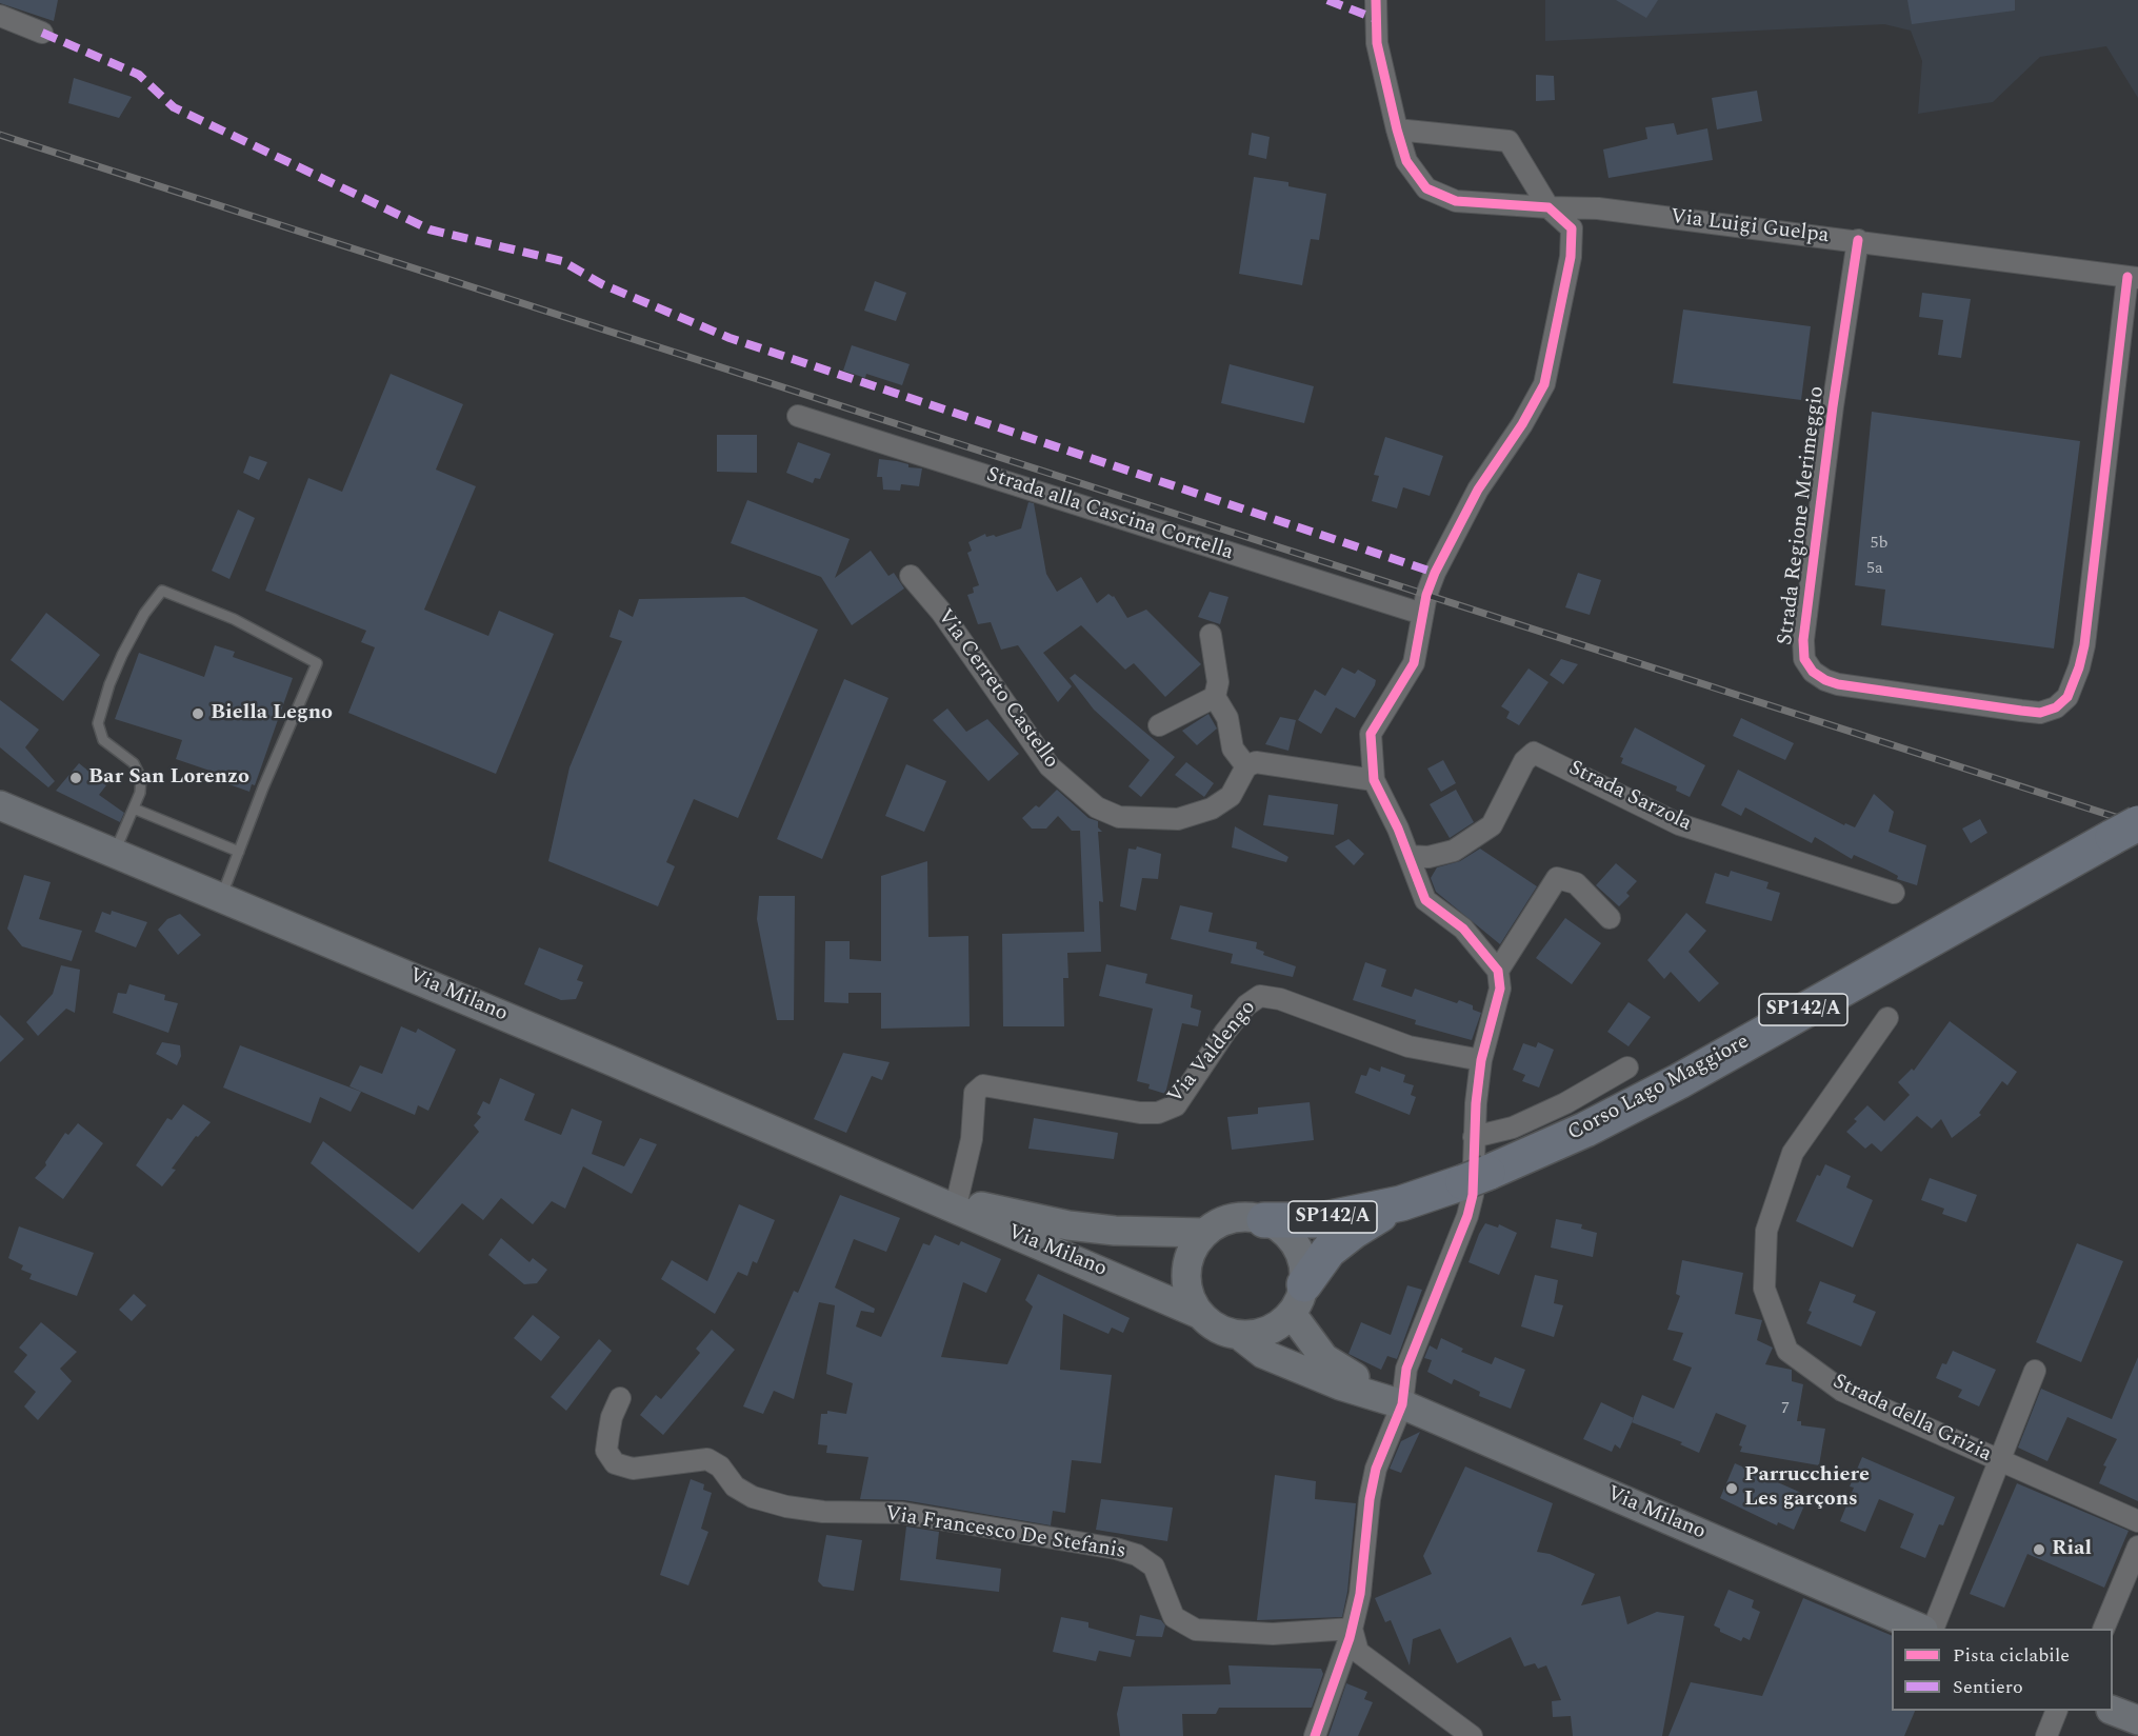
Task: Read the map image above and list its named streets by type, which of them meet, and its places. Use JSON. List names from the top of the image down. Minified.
{"streets":{"highway":["SP142/A","Corso Lago Maggiore"],"main road":["Via Milano"],"street":["Via Luigi Guelpa","Strada alla Cascina Cortella","Strada Regione Merimeggio","Via Cerreto Castello","Strada Sarzola","Via Valdengo","Strada della Grizia","Via Francesco De Stefanis"]},"crossings":[["Via Luigi Guelpa","Strada Regione Merimeggio"],["Via Milano","Via Valdengo"],["Via Milano","Corso Lago Maggiore"]],"places":["Biella Legno","Bar San Lorenzo","Parrucchiere Les garçons","Rial"],"house_numbers":["5b","5a","7"],"legend":["Pista ciclabile","Sentiero"]}
